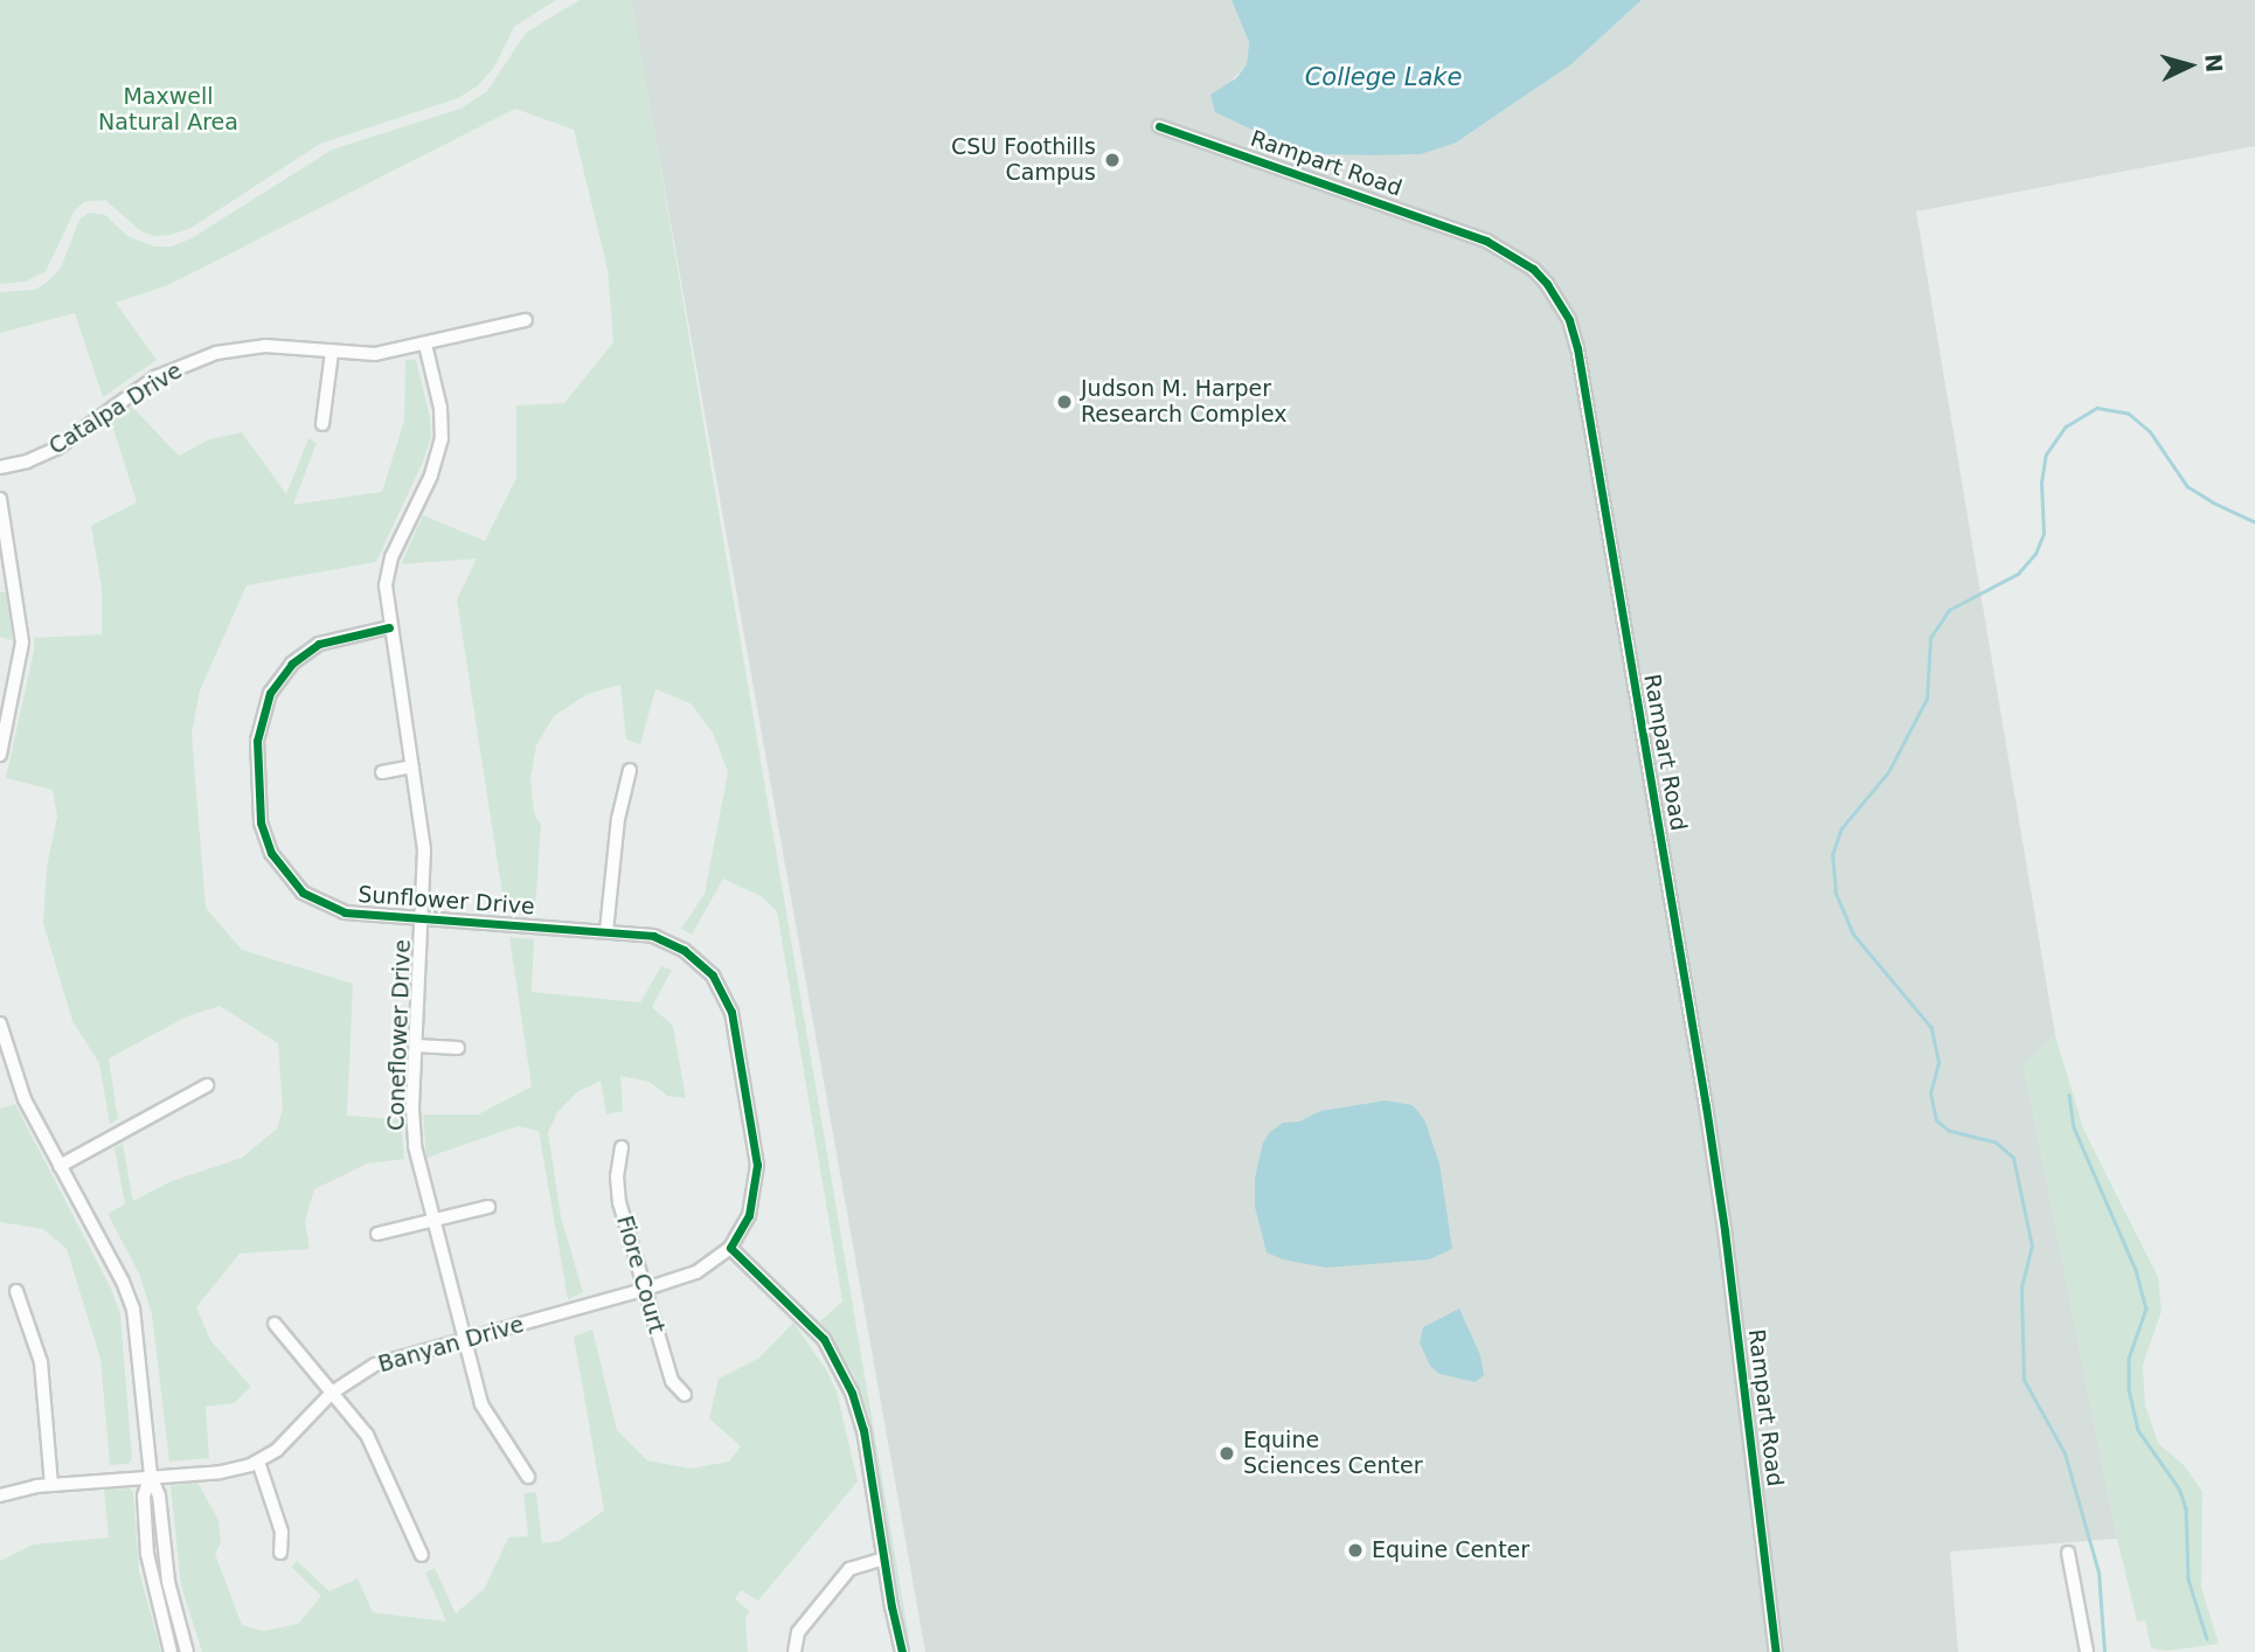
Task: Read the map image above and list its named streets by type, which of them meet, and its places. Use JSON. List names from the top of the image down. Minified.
{"streets":{"street":["Rampart Road","Catalpa Drive","Sunflower Drive","Coneflower Drive","Fiore Court","Banyan Drive"]},"crossings":[["Catalpa Drive","Coneflower Drive"],["Sunflower Drive","Coneflower Drive"],["Sunflower Drive","Banyan Drive"],["Coneflower Drive","Banyan Drive"],["Fiore Court","Banyan Drive"]],"water":["College Lake"],"parks":["Maxwell Natural Area"],"places":["CSU Foothills Campus","Judson M. Harper Research Complex","Equine Sciences Center","Equine Center"],"north":"right"}
